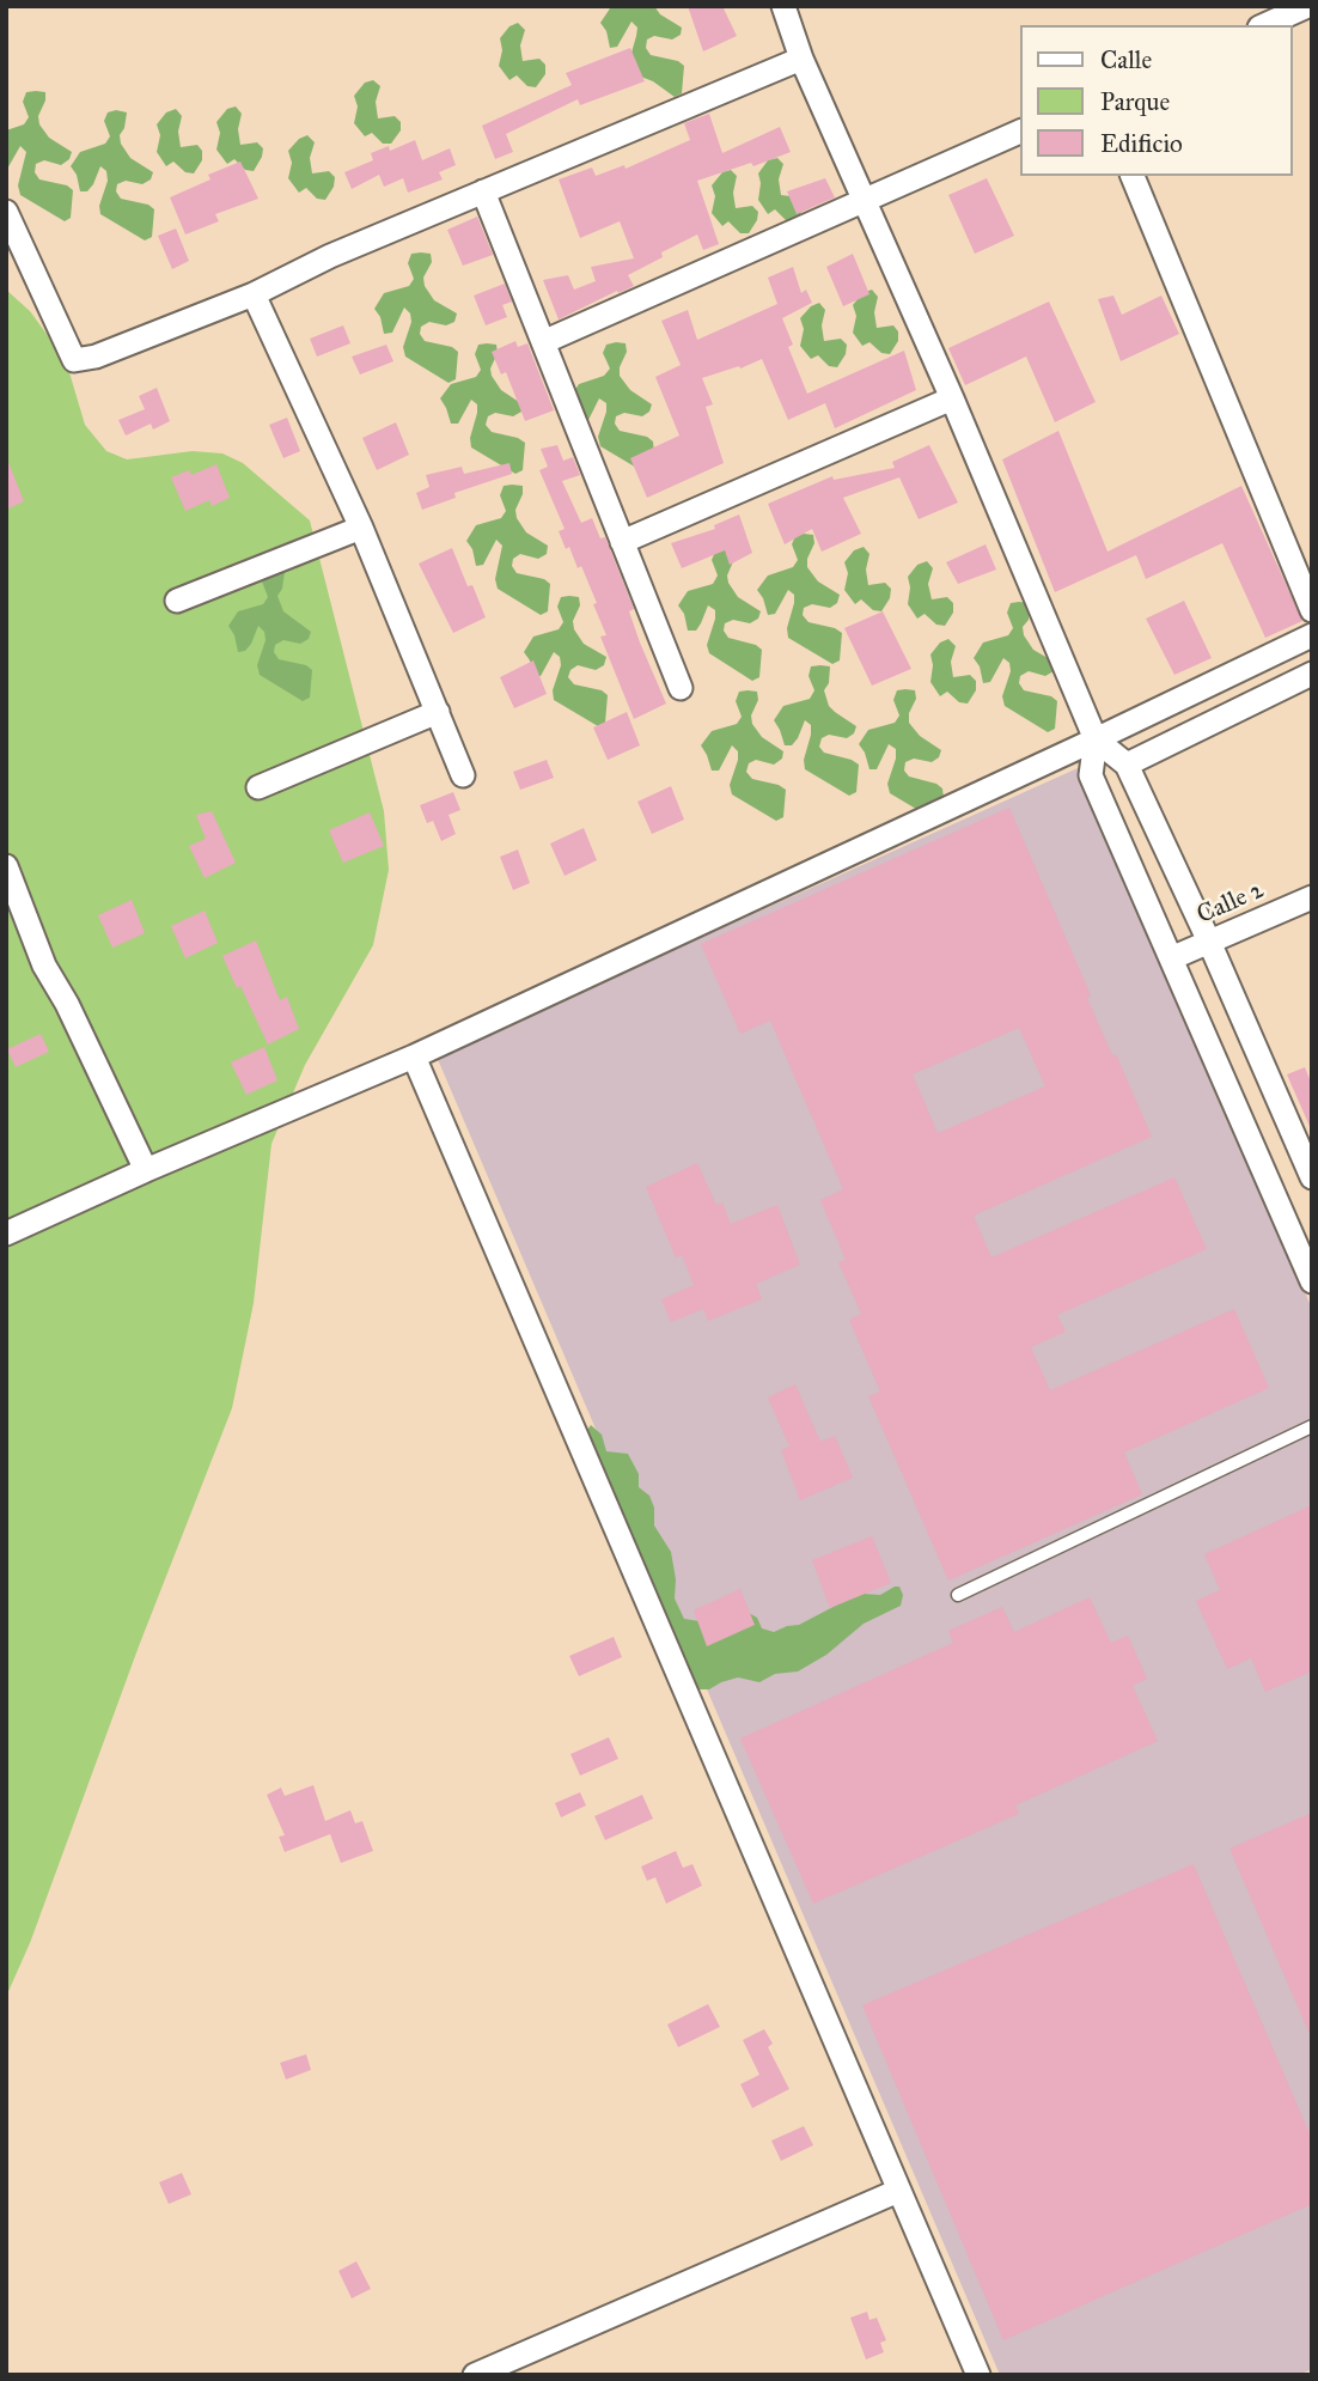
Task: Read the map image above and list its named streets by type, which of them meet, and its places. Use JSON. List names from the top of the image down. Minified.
{"streets":{"street":["Calle 2"]},"legend":["Calle","Parque","Edificio"]}
